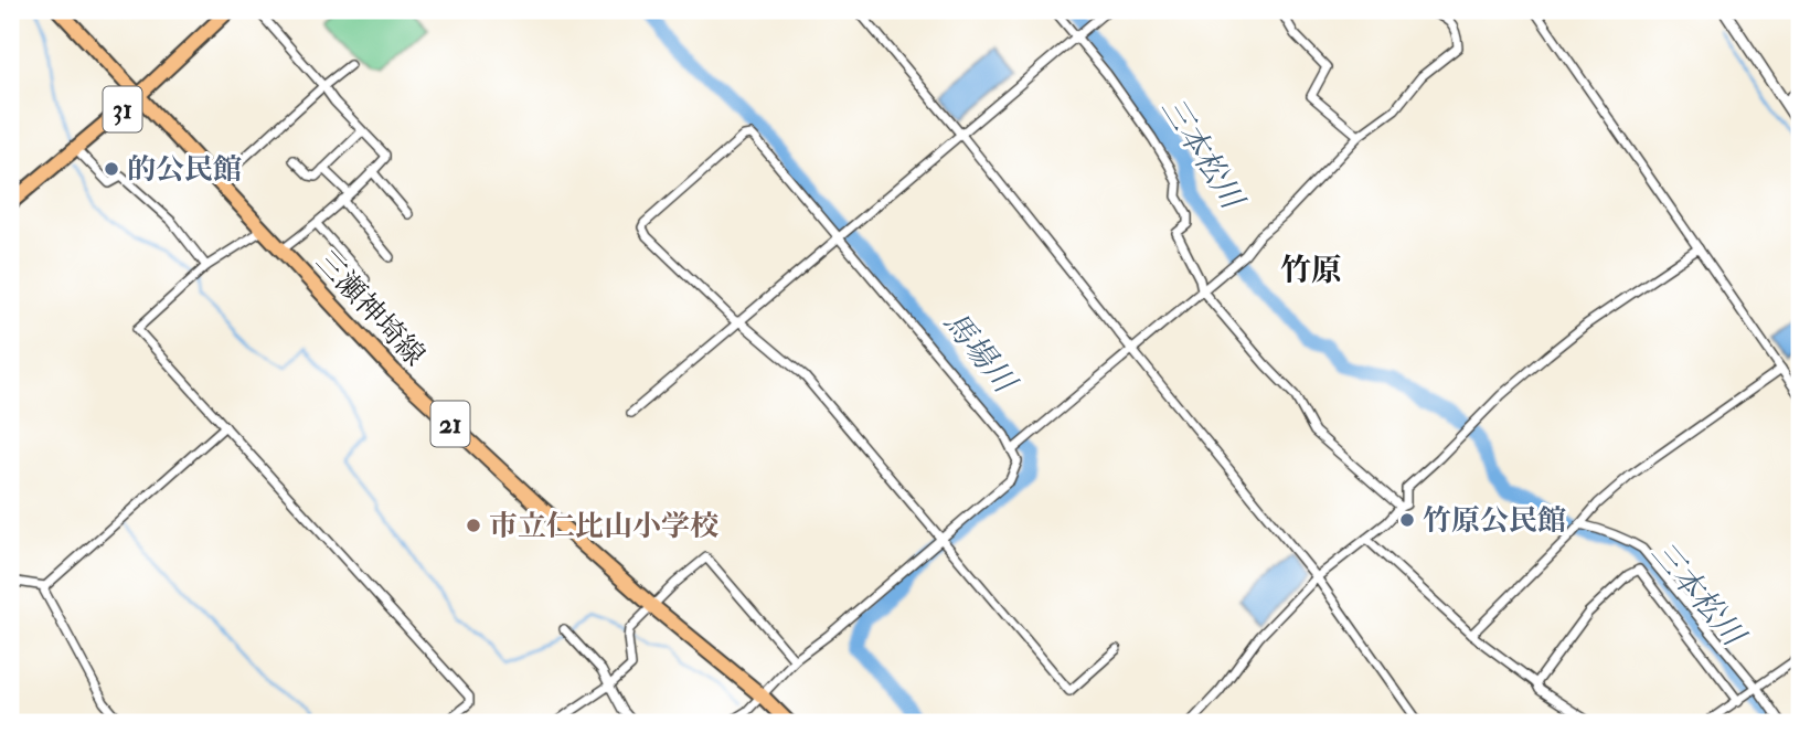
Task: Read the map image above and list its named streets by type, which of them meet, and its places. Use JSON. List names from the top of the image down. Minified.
{"streets":{"main road":["31","三瀬神埼線","21"]},"crossings":[["31","三瀬神埼線"],["31","21"],["三瀬神埼線","21"]],"districts":["竹原"],"water":["三本松川","馬場川"],"places":["的公民館","竹原公民館","市立仁比山小学校"]}
